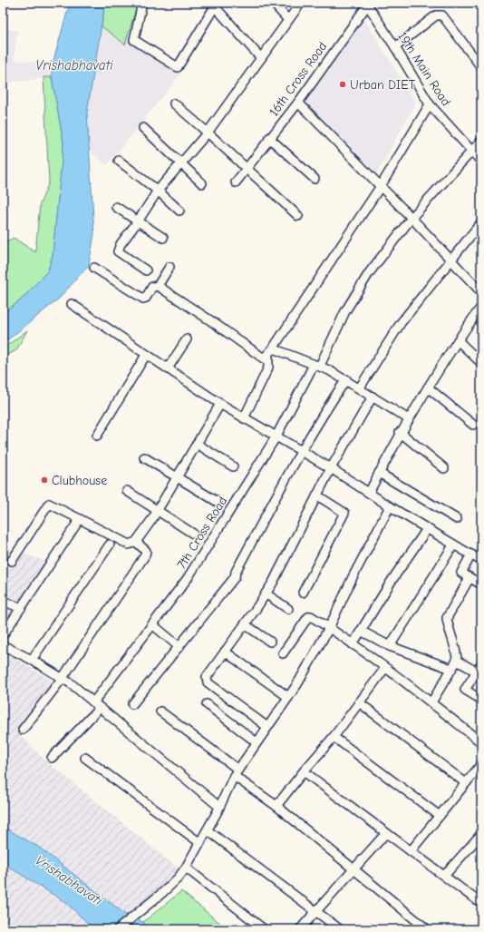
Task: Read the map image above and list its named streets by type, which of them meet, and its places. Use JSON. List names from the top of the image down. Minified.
{"streets":{"street":["19th Main Road","16th Cross Road","7th Cross Road"]},"crossings":[["19th Main Road","16th Cross Road"],["19th Main Road","7th Cross Road"]],"water":["Vrishabhavati"],"places":["Urban DIET","Clubhouse"]}
